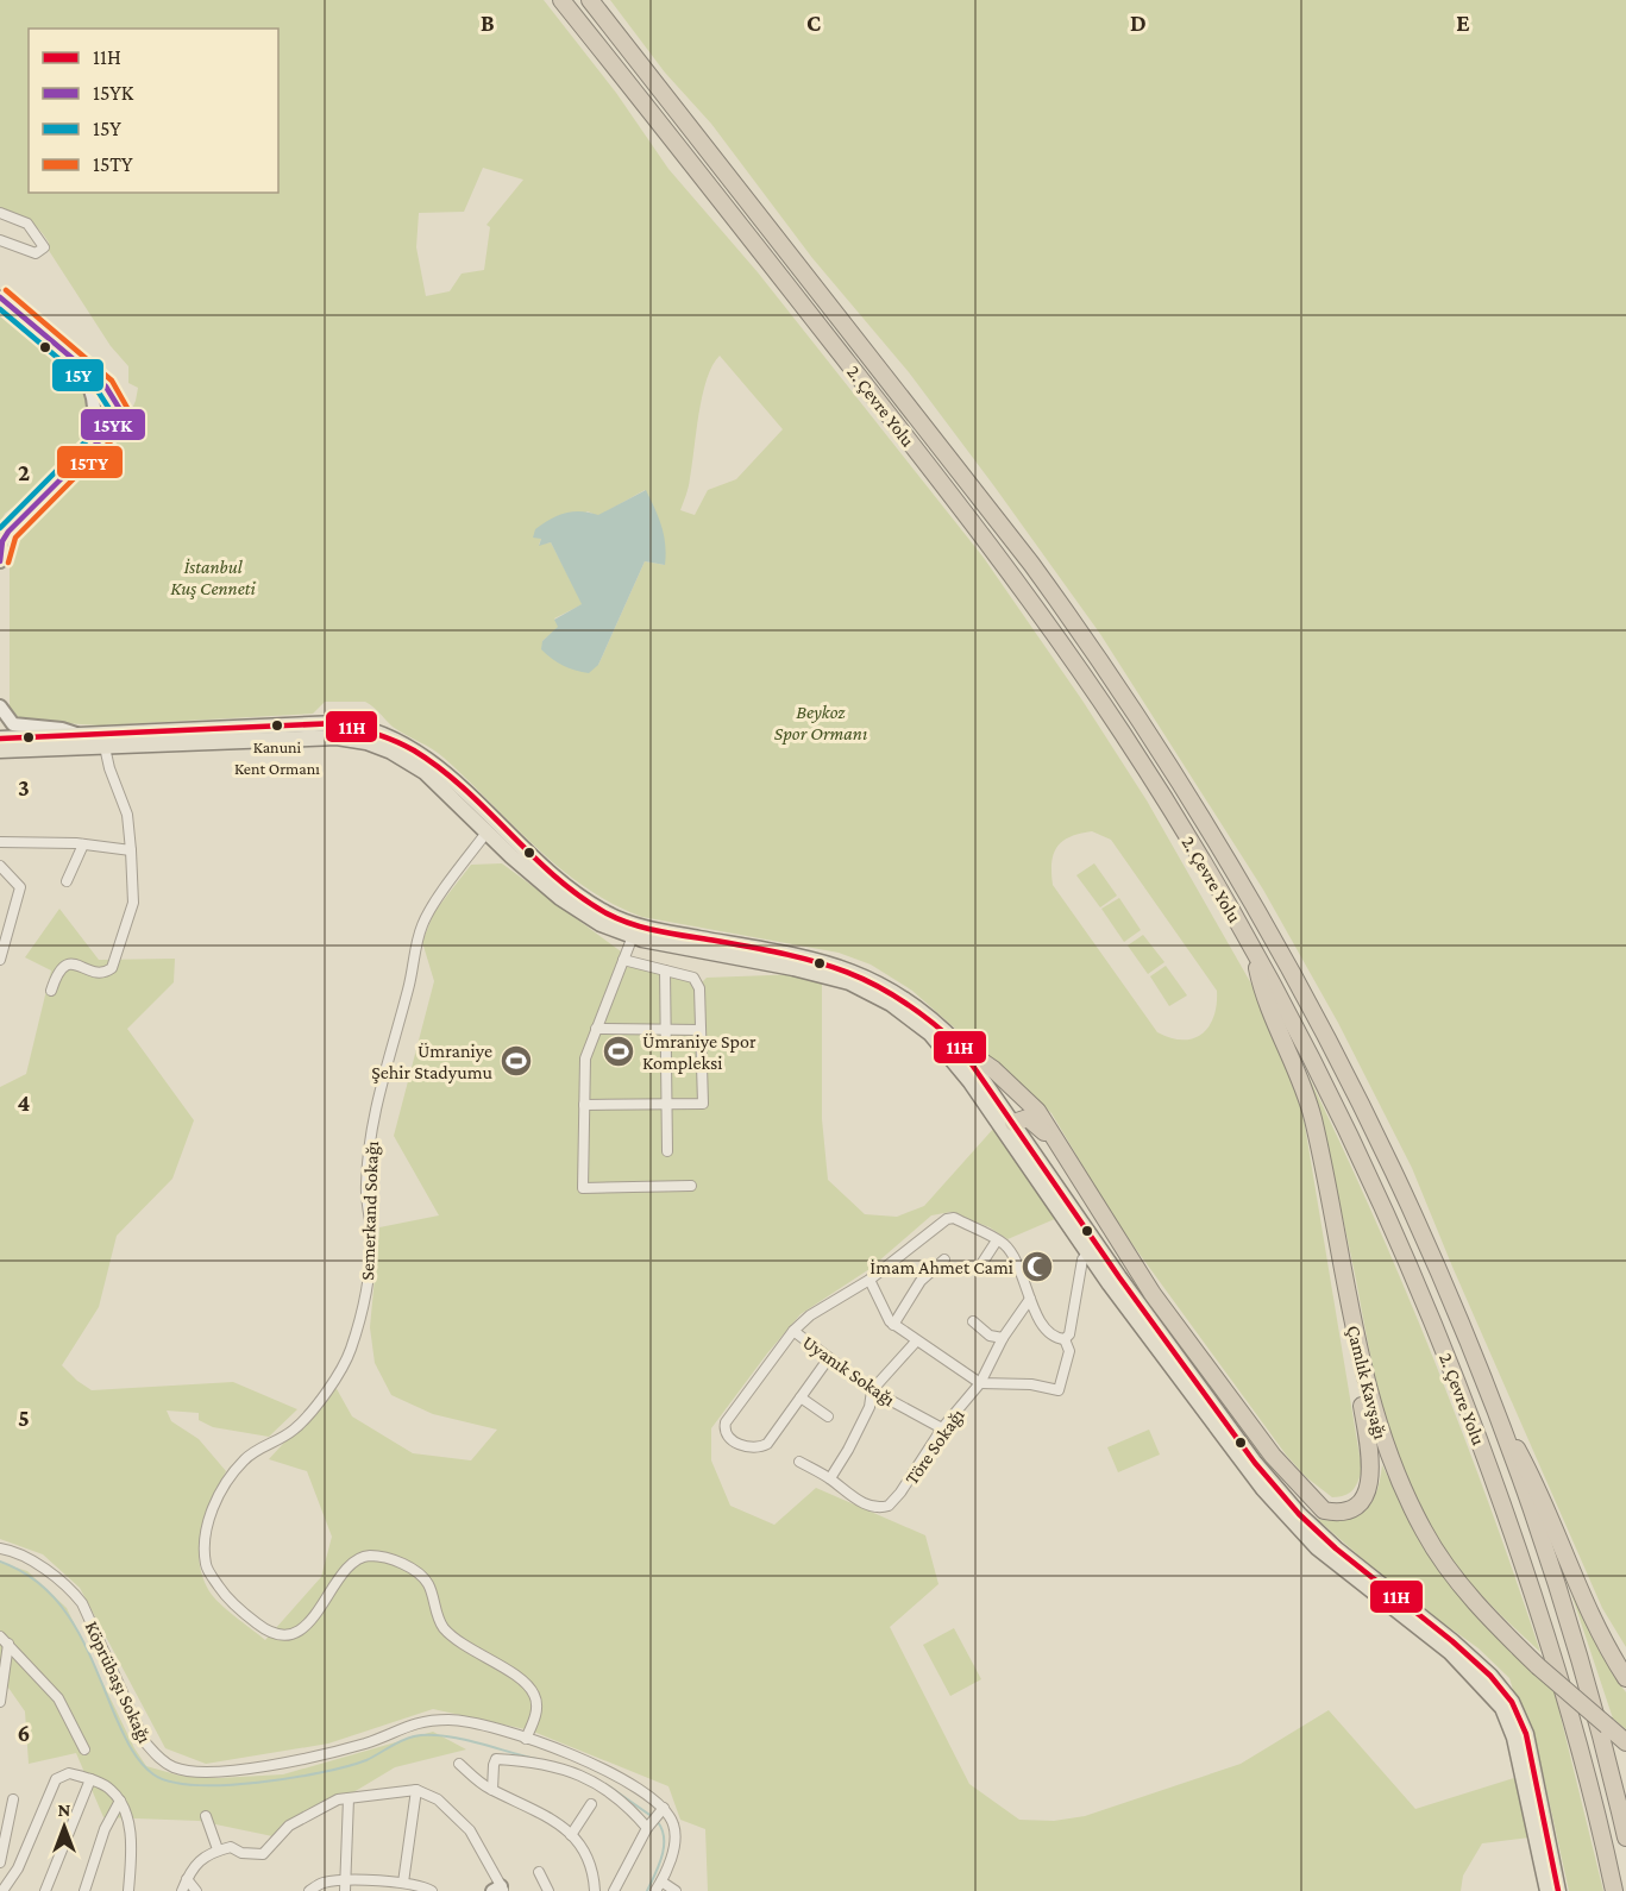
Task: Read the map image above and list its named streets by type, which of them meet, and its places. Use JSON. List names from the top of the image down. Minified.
{"streets":{"highway":["2. Çevre Yolu","Çamlık Kavşağı"],"street":["Semerkand Sokağı","Uyanık Sokağı","Töre Sokağı","Köprübaşı Sokağı"]},"crossings":[["2. Çevre Yolu","Çamlık Kavşağı"],["Semerkand Sokağı","Köprübaşı Sokağı"],["Uyanık Sokağı","Töre Sokağı"]],"parks":["İstanbul Kuş Cenneti","Beykoz Spor Ormanı"],"places":{"other":["Kanuni Kent Ormanı"],"sports":["Ümraniye Spor Kompleksi","Ümraniye Şehir Stadyumu"],"mosque":["İmam Ahmet Cami"]},"lines":["transit line 15TY","transit line 15YK","transit line 15Y","transit line 11H"],"legend":["11H","15YK","15Y","15TY"],"north":"top","grid":{"columns":["B","C","D","E"],"rows":["2","3","4","5","6"]}}
